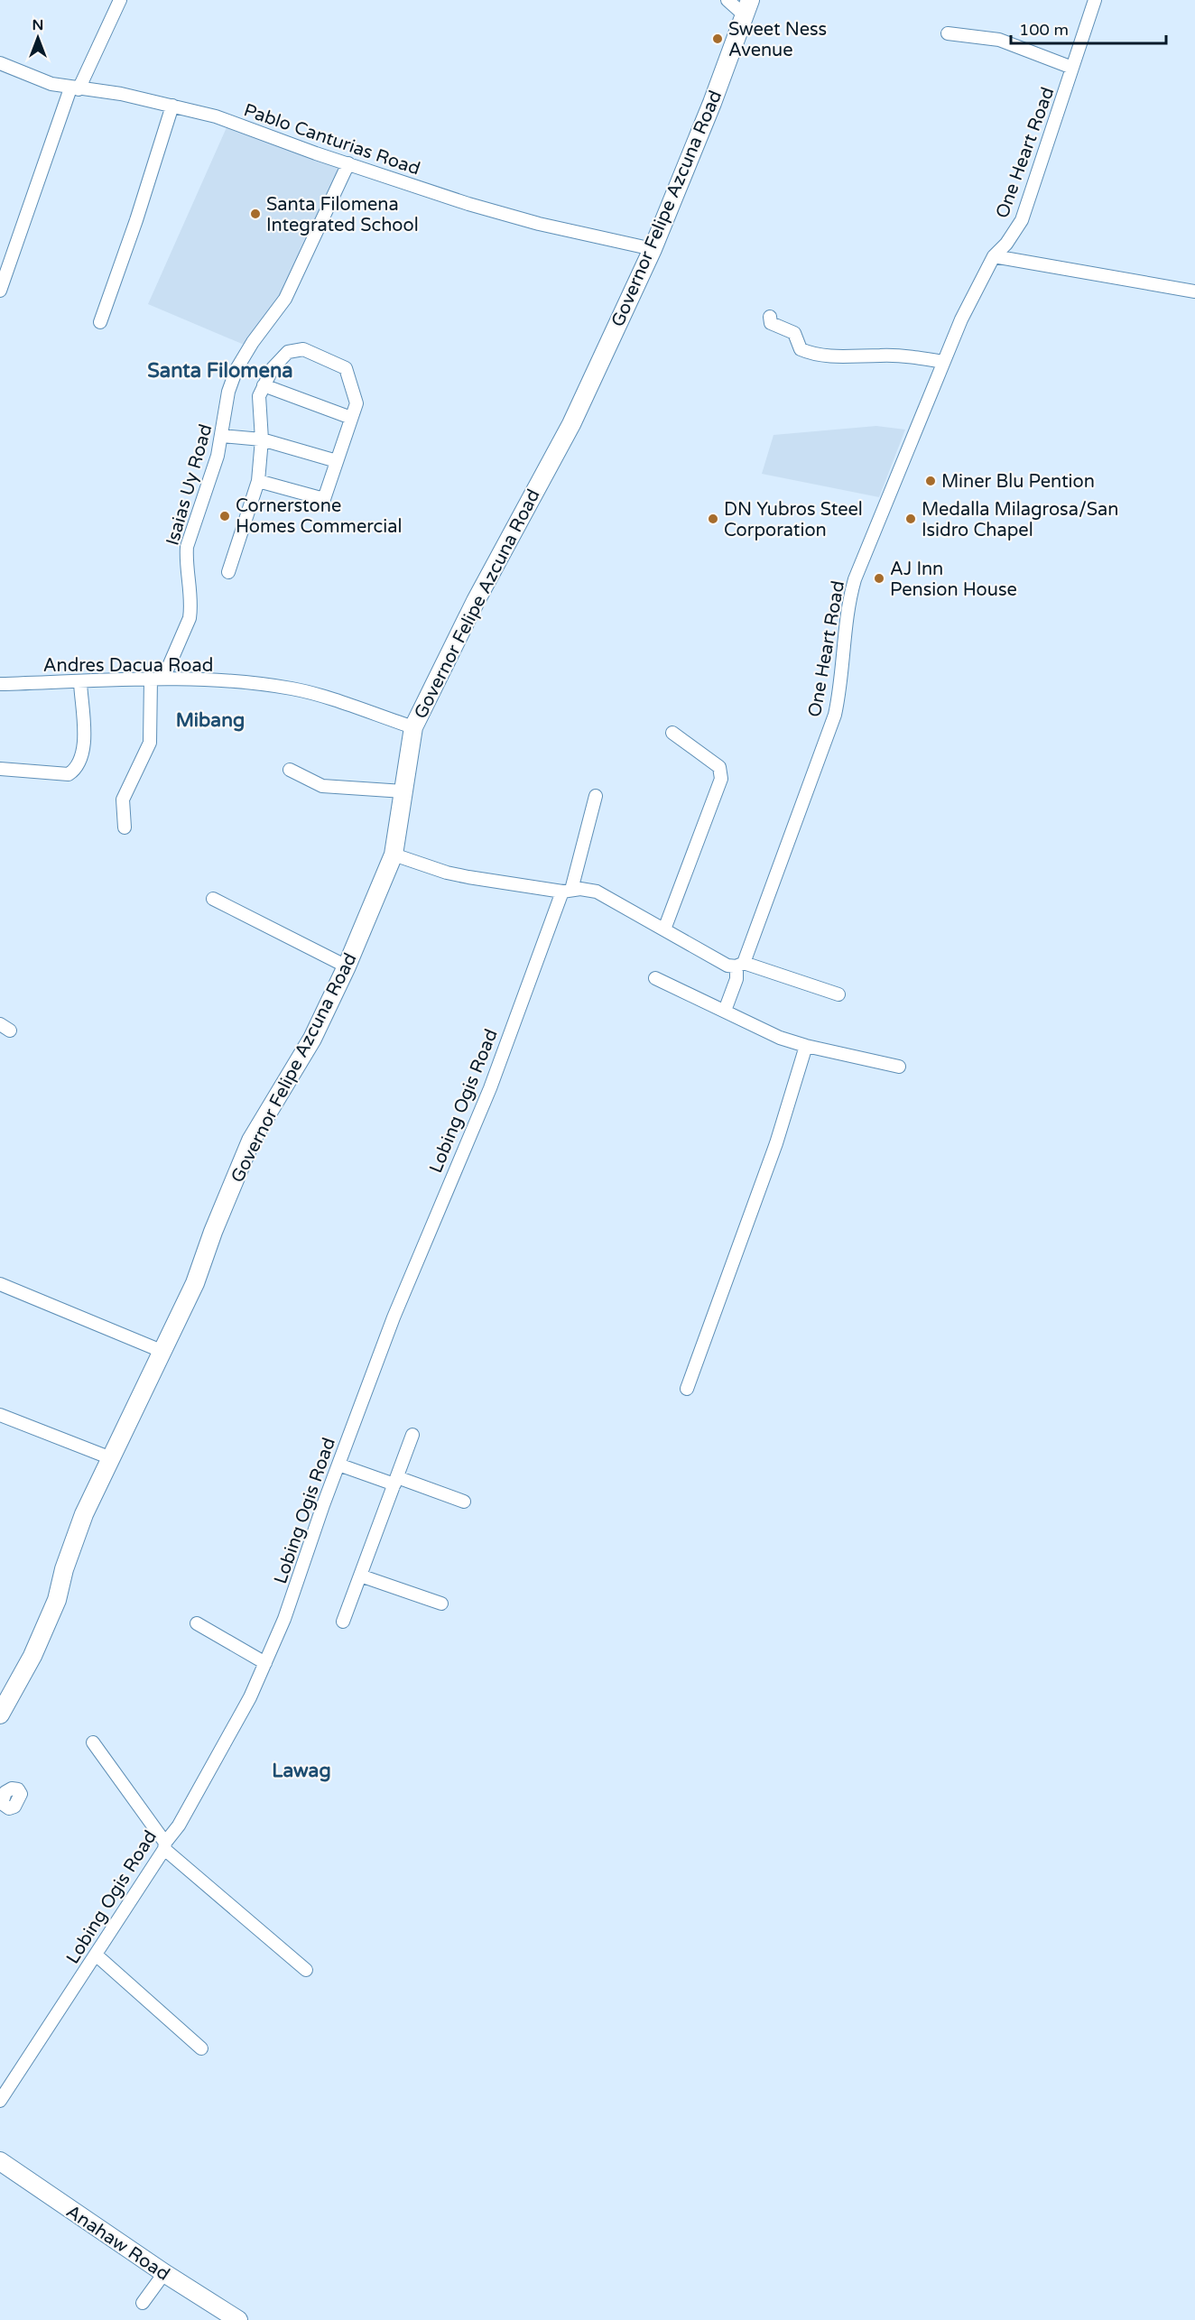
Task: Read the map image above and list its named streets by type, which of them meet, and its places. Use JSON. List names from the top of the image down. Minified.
{"streets":{"street":["Pablo Canturias Road","One Heart Road","Governor Felipe Azcuna Road","Isaias Uy Road","Andres Dacua Road","Lobing Ogis Road","Anahaw Road"]},"crossings":[["Pablo Canturias Road","Governor Felipe Azcuna Road"],["Pablo Canturias Road","Isaias Uy Road"],["Governor Felipe Azcuna Road","Andres Dacua Road"],["Isaias Uy Road","Andres Dacua Road"]],"districts":["Santa Filomena","Mibang","Lawag"],"places":["Sweet Ness Avenue","Santa Filomena Integrated School","Miner Blu Pention","Cornerstone Homes Commercial","DN Yubros Steel Corporation","Medalla Milagrosa/San Isidro Chapel","AJ Inn Pension House"],"scale_bar":"100 m","north":"top"}
